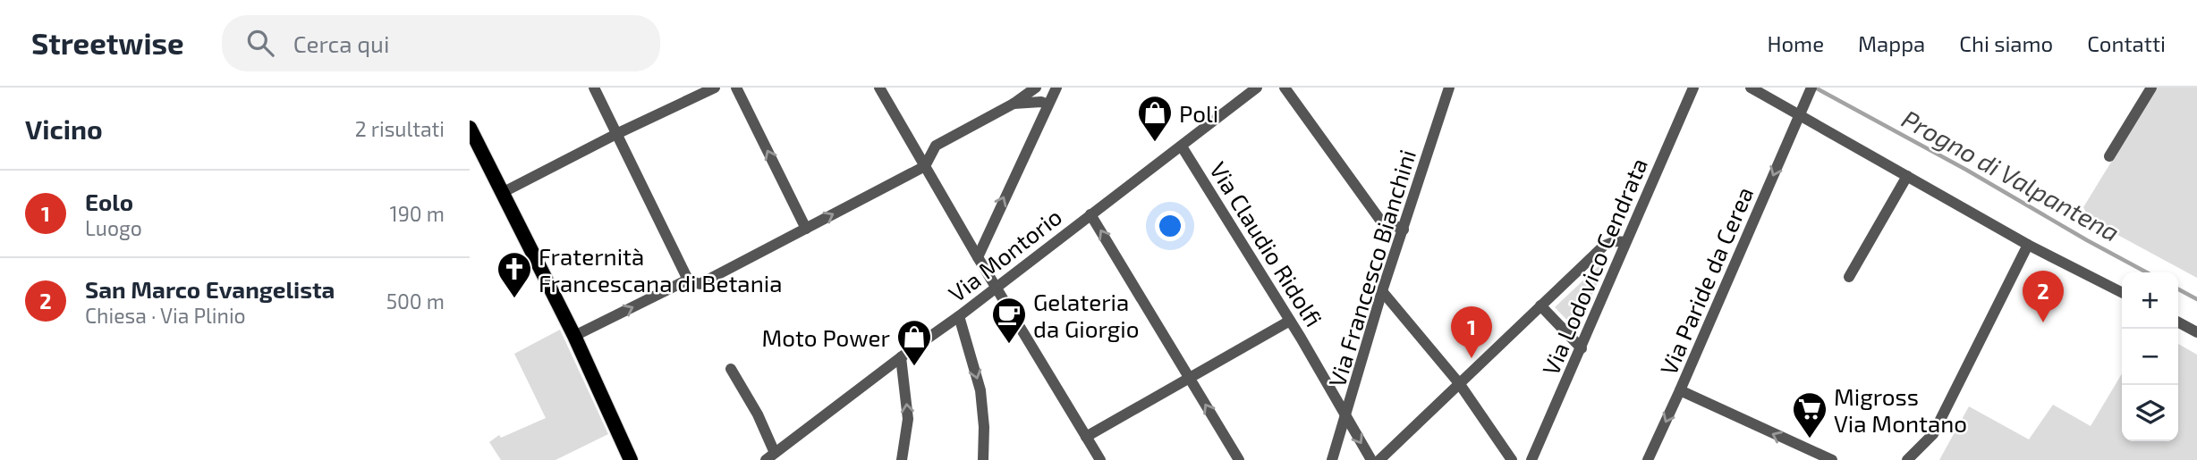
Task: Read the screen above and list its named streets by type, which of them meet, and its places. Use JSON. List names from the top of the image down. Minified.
{"streets":{"street":["Via Claudio Ridolfi","Via Montorio","Via Lodovico Cendrata","Via Francesco Bianchini","Via Paride da Cerea"]},"crossings":[["Via Claudio Ridolfi","Via Montorio"],["Via Claudio Ridolfi","Via Francesco Bianchini"]],"one_way":["Via Paride da Cerea"],"water":["Progno di Valpantena"],"places":{"shop":["Poli","Moto Power"],"church":["Fraternità Francescana di Betania"],"cafe":["Gelateria da Giorgio"],"supermarket":["Migross Via Montano"]},"page":{"header":"Streetwise","search":"Cerca qui","nav":["Home","Mappa","Chi siamo","Contatti"],"heading":["Vicino","2 risultati"],"list":[{"mark":"1","name":"Eolo","note":"Luogo","value":"190 m"},{"mark":"2","name":"San Marco Evangelista","note":"Chiesa · Via Plinio","value":"500 m"}],"pins":["2","1"],"map_buttons":["+","−"]}}
